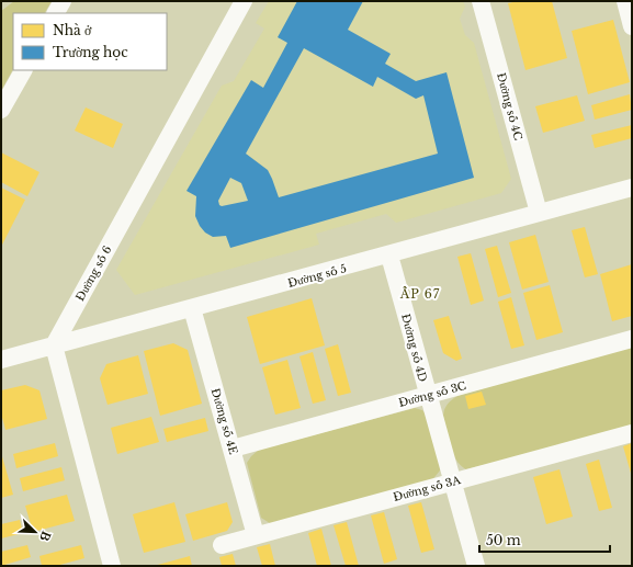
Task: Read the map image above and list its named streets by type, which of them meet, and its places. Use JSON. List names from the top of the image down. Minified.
{"streets":{"street":["Đường số 4C","Đường số 6","Đường số 5","Đường số 4D","Đường số 3C","Đường số 4E","Đường số 3A"]},"crossings":[["Đường số 4C","Đường số 5"],["Đường số 6","Đường số 5"],["Đường số 5","Đường số 4D"],["Đường số 5","Đường số 4E"],["Đường số 4D","Đường số 3C"],["Đường số 4D","Đường số 3A"],["Đường số 3C","Đường số 4E"],["Đường số 4E","Đường số 3A"]],"districts":["ẤP 67"],"legend":["Nhà ở","Trường học"],"scale_bar":"50 m","north":"bottom right"}
